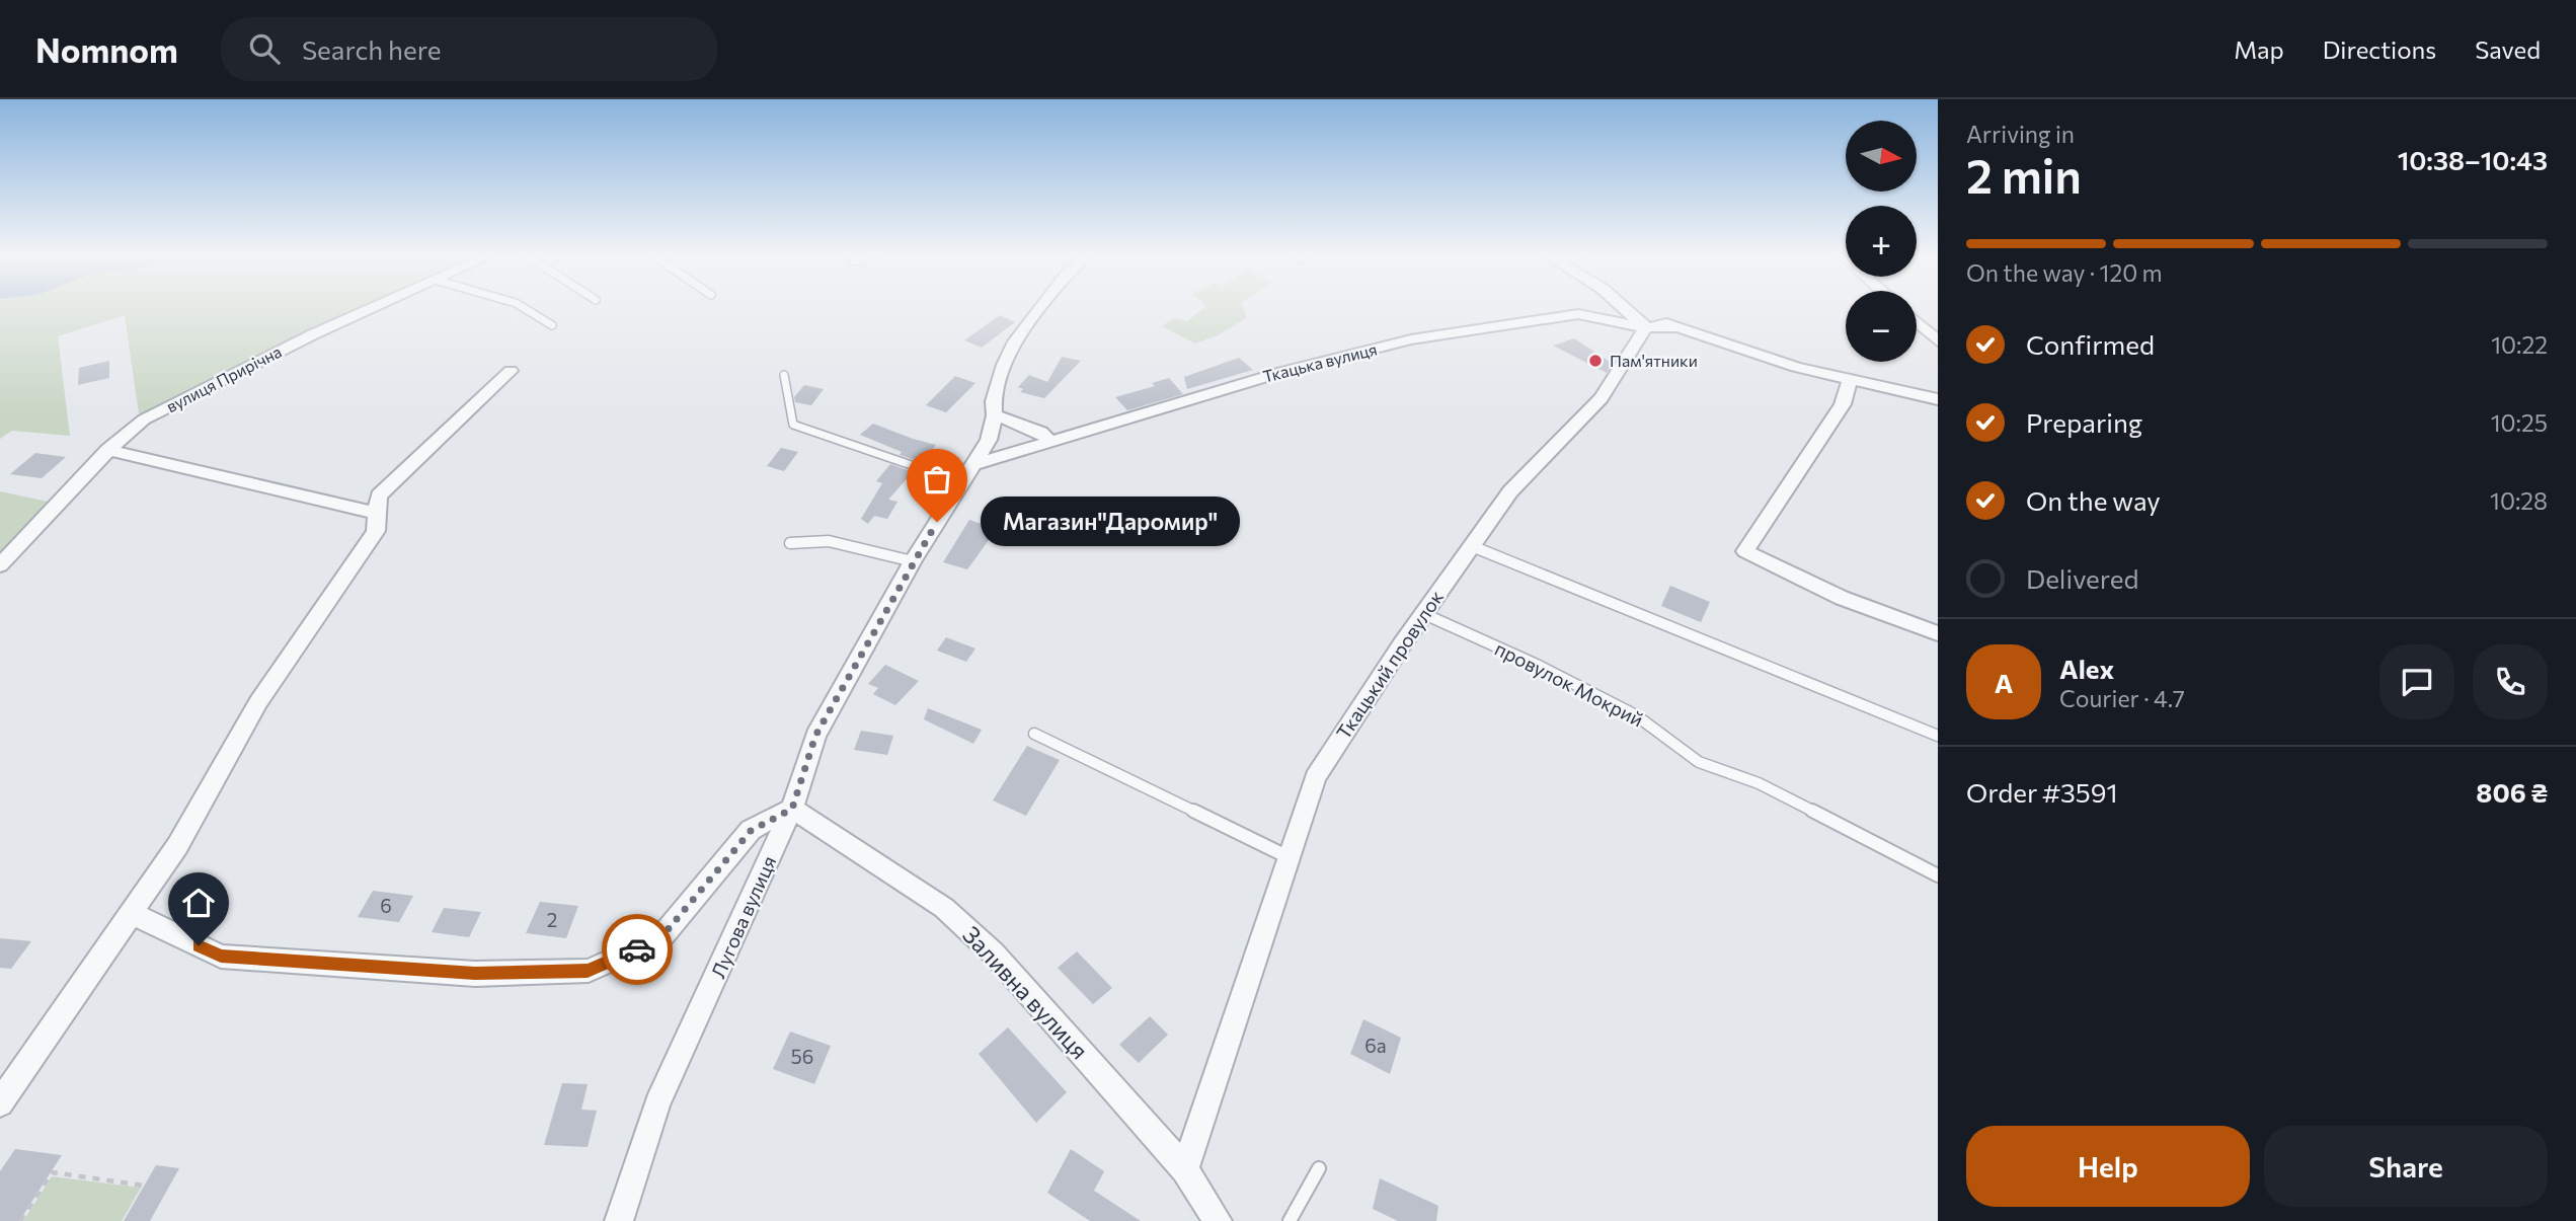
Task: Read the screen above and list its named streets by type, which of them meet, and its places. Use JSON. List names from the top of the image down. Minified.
{"streets":{"street":["Ткацька вулиця","вулиця Прирічна","Ткацький провулок","Лугова вулиця","Заливна вулиця"],"lane":["провулок Мокрий"]},"crossings":[["Ткацька вулиця","Ткацький провулок"],["Ткацька вулиця","Лугова вулиця"],["Ткацький провулок","провулок Мокрий"],["Ткацький провулок","Заливна вулиця"],["Лугова вулиця","Заливна вулиця"]],"places":["Пам'ятники","Магазин\"Даромир\""],"house_numbers":["6","2","6а","56"],"north":"right","page":{"header":"Nomnom","search":"Search here","nav":["Map","Directions","Saved"],"heading":["2 min","Arriving in","10:38–10:43"],"panel":["Alex","Courier · 4.7","Order #3591","806 ₴"],"map_buttons":["+","−"],"bar":"On the way · 120 m","list":[["Confirmed","10:22"],["Preparing","10:25"],["On the way","10:28"],"Delivered"],"bubble":"Магазин\"Даромир\"","round":"A","buttons":["Help","Share"]}}
